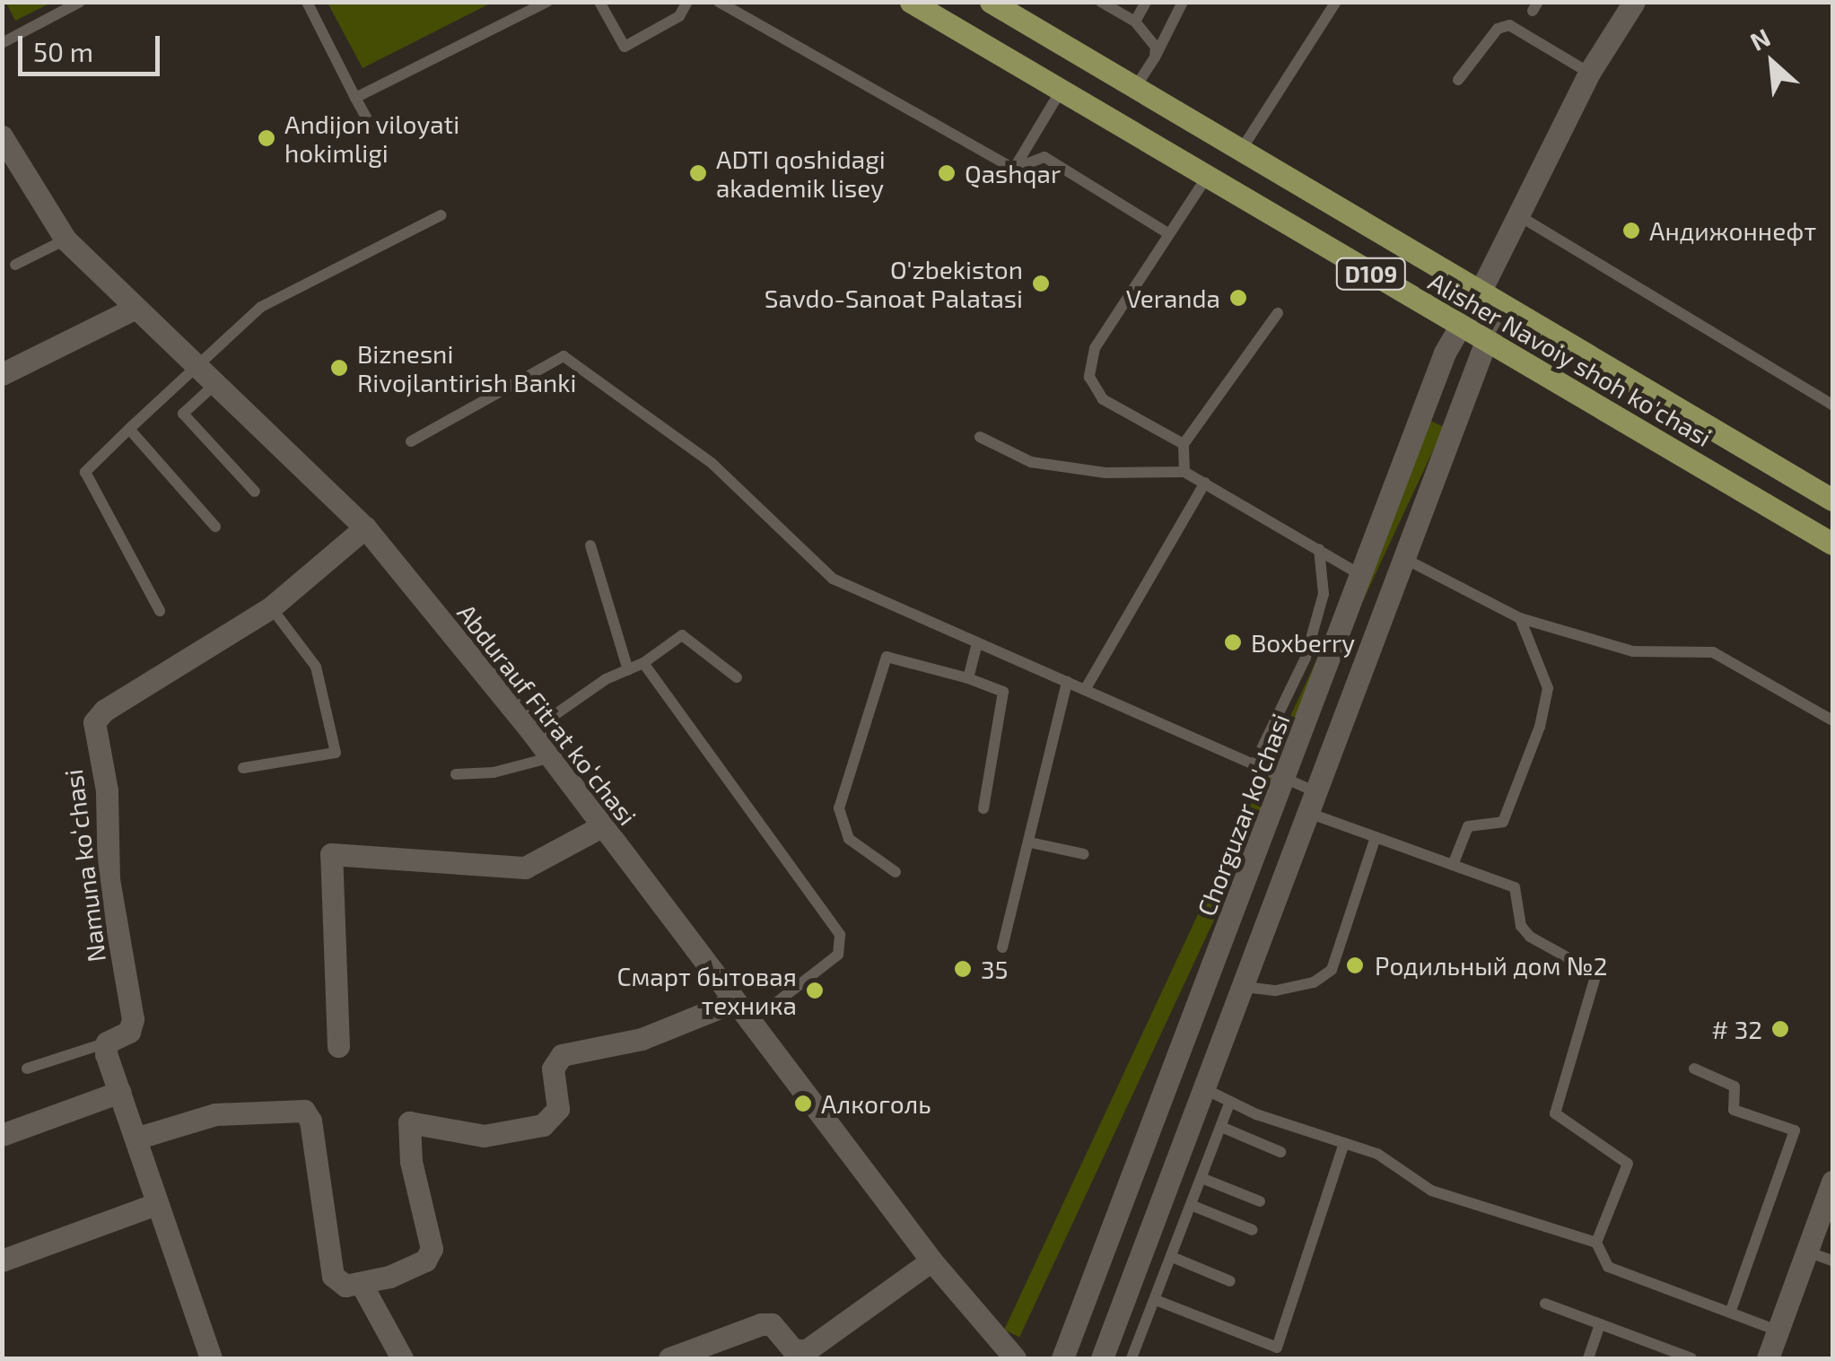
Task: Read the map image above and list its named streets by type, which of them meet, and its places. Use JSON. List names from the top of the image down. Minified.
{"streets":{"main road":["D109","Alisher Navoiy shoh ko'chasi","Abdurauf Fitrat koʻchasi","Chorguzar ko'chasi","Namuna koʻchasi"]},"crossings":[["Alisher Navoiy shoh ko'chasi","Chorguzar ko'chasi"],["Abdurauf Fitrat koʻchasi","Namuna koʻchasi"]],"places":["Andijon vilоyati hоkimligi","ADTI qoshidagi akademik lisey","Qashqar","Андижоннефт","O'zbekiston Savdo-Sanoat Palatasi","Veranda","Biznesni Rivojlantirish Banki","Boxberry","Родильный дом №2","35","Смарт бытовая техника","# 32","Алкоголь"],"scale_bar":"50 m","north":"top left"}
